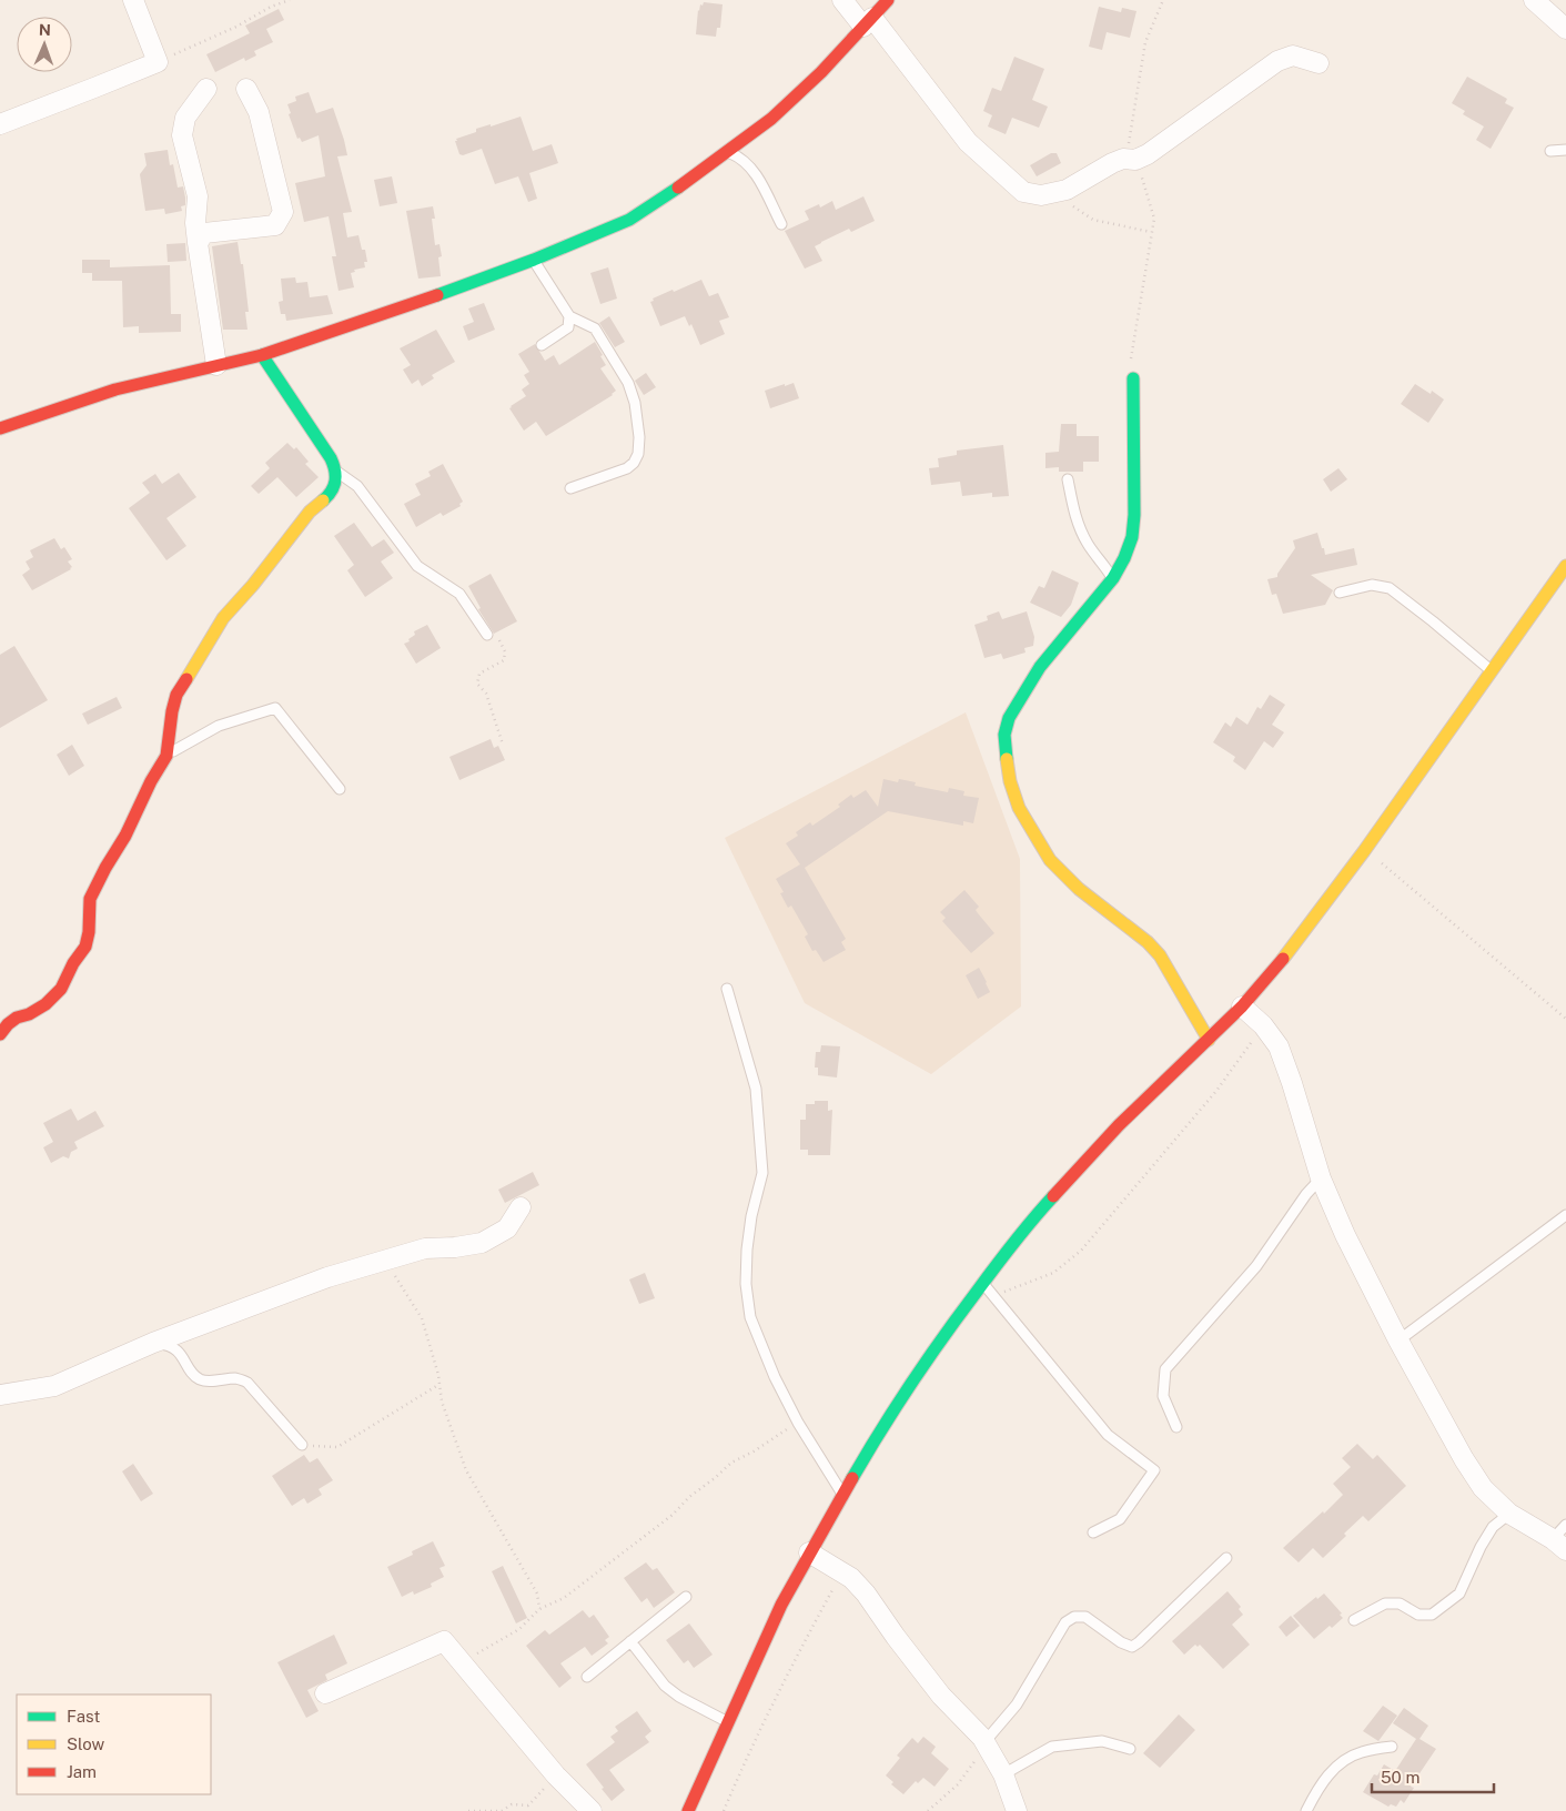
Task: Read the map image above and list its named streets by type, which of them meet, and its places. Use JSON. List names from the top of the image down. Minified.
{"legend":["Fast","Slow","Jam"],"scale_bar":"50 m","north":"top"}
